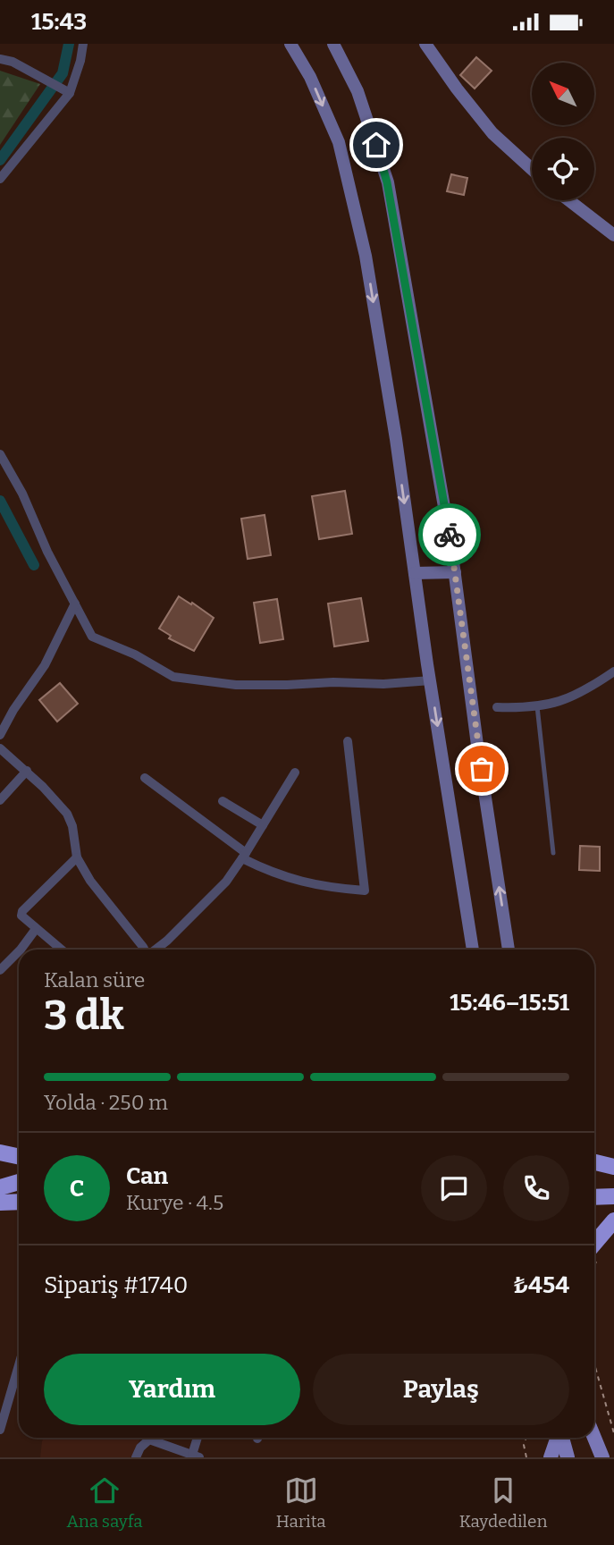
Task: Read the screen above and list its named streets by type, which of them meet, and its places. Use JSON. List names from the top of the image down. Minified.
{"north":"top left","page":{"status":"15:43","heading":["3 dk","Kalan süre","15:46–15:51"],"panel":["Can","Kurye · 4.5","Sipariş #1740","₺454"],"bar":"Yolda · 250 m","round":"C","buttons":["Yardım","Paylaş"],"tabs":["Ana sayfa","Harita","Kaydedilen"]}}
